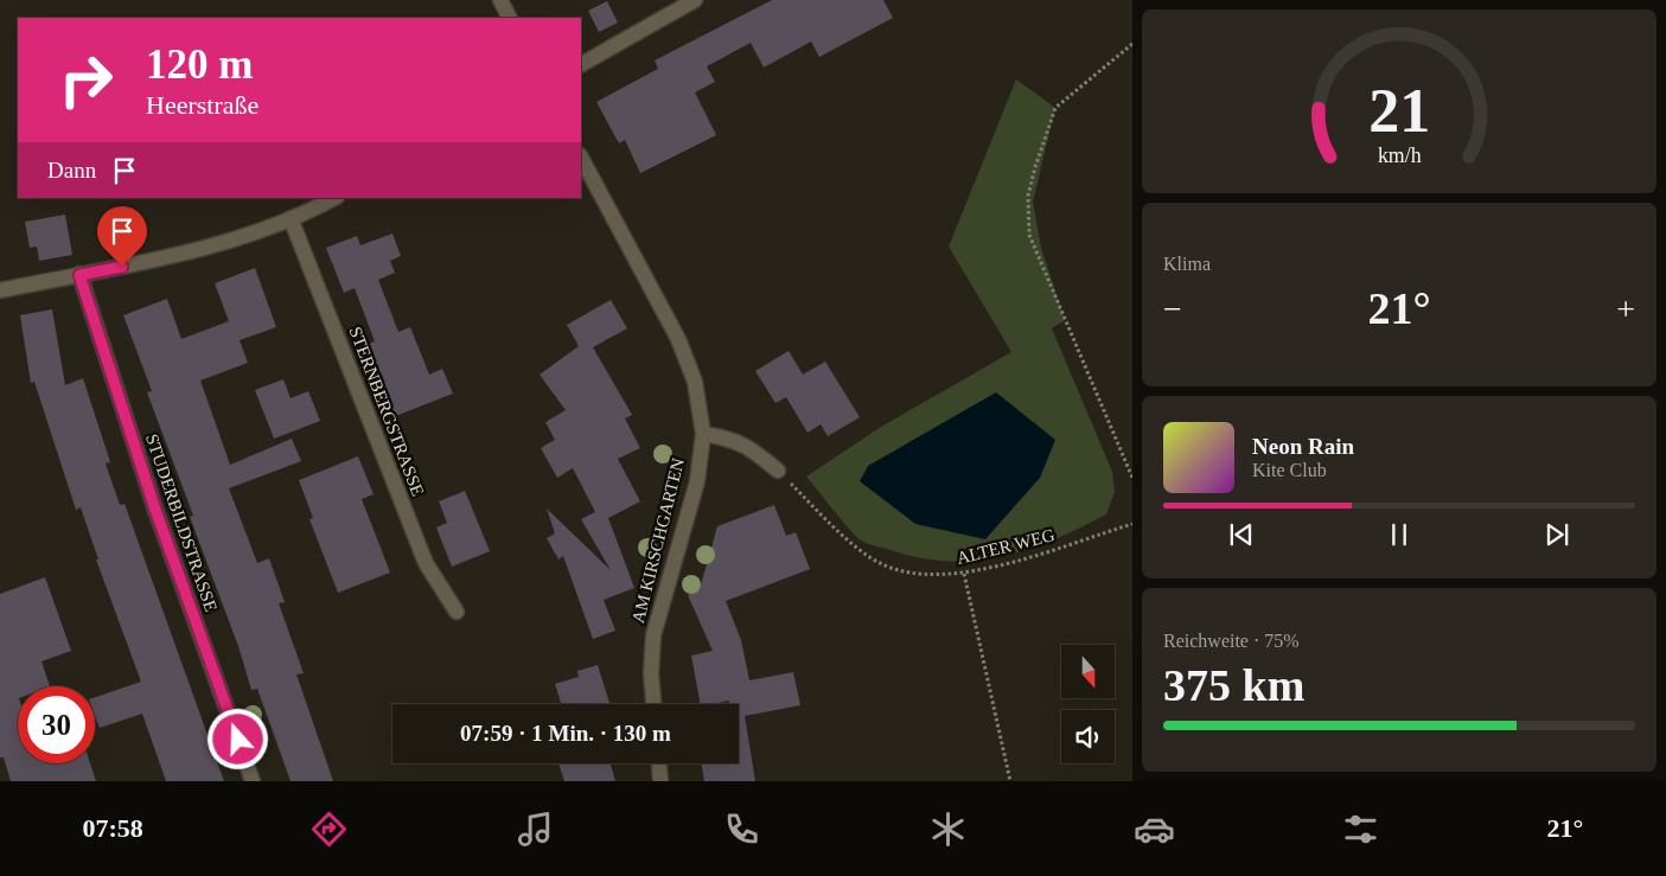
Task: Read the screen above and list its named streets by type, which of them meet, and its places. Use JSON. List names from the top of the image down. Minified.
{"streets":{"street":["STERNBERGSTRASSE","STUDERBILDSTRASSE","AM KIRSCHGARTEN"],"path":["ALTER WEG"]},"north":"bottom","page":{"turn":["120 m","Heerstraße"],"then":"Dann","tile":["Klima",["Reichweite · 75%","375 km"]],"heat":["−","21°","+"],"song":["Neon Rain","Kite Club"],"limit":"30","trip":"07:59 · 1 Min. · 130 m","tabs":["07:58","21°"],"gauge":["21","km/h"]}}
